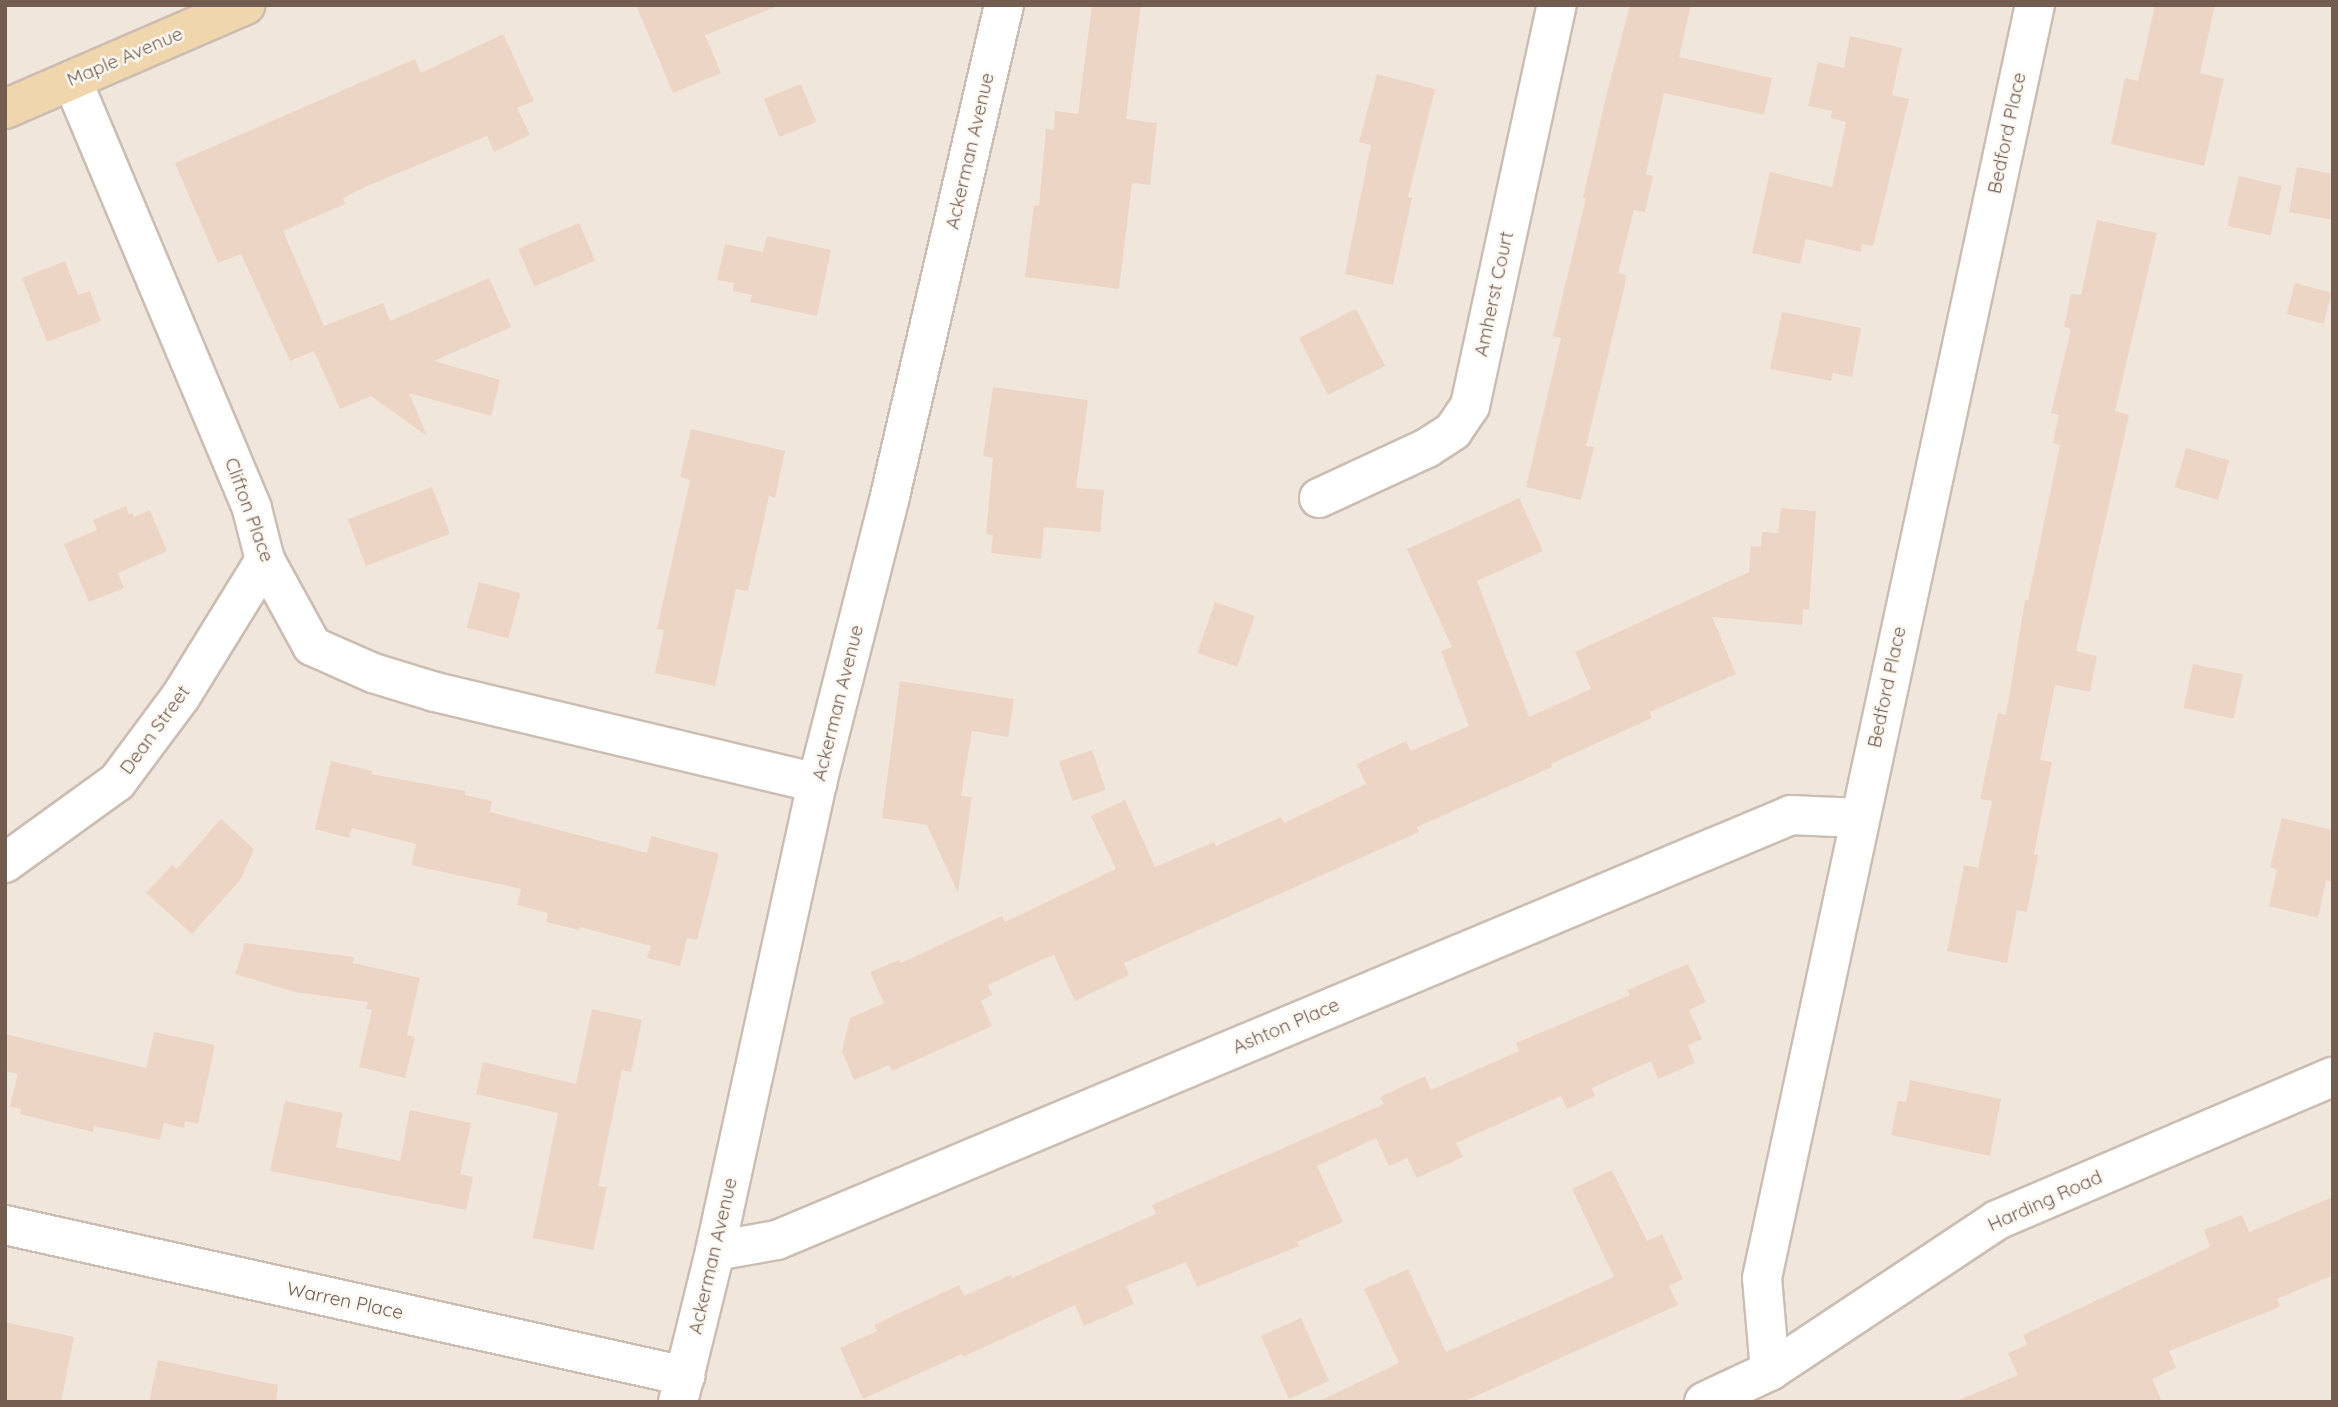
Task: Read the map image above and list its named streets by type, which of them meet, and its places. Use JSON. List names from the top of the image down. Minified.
{"streets":{"main road":["Maple Avenue"],"street":["Bedford Place","Ackerman Avenue","Amherst Court","Clifton Place","Dean Street","Ashton Place","Harding Road","Warren Place"]},"crossings":[["Maple Avenue","Clifton Place"],["Bedford Place","Ashton Place"],["Bedford Place","Harding Road"],["Ackerman Avenue","Clifton Place"],["Ackerman Avenue","Ashton Place"],["Ackerman Avenue","Warren Place"],["Clifton Place","Dean Street"]]}
